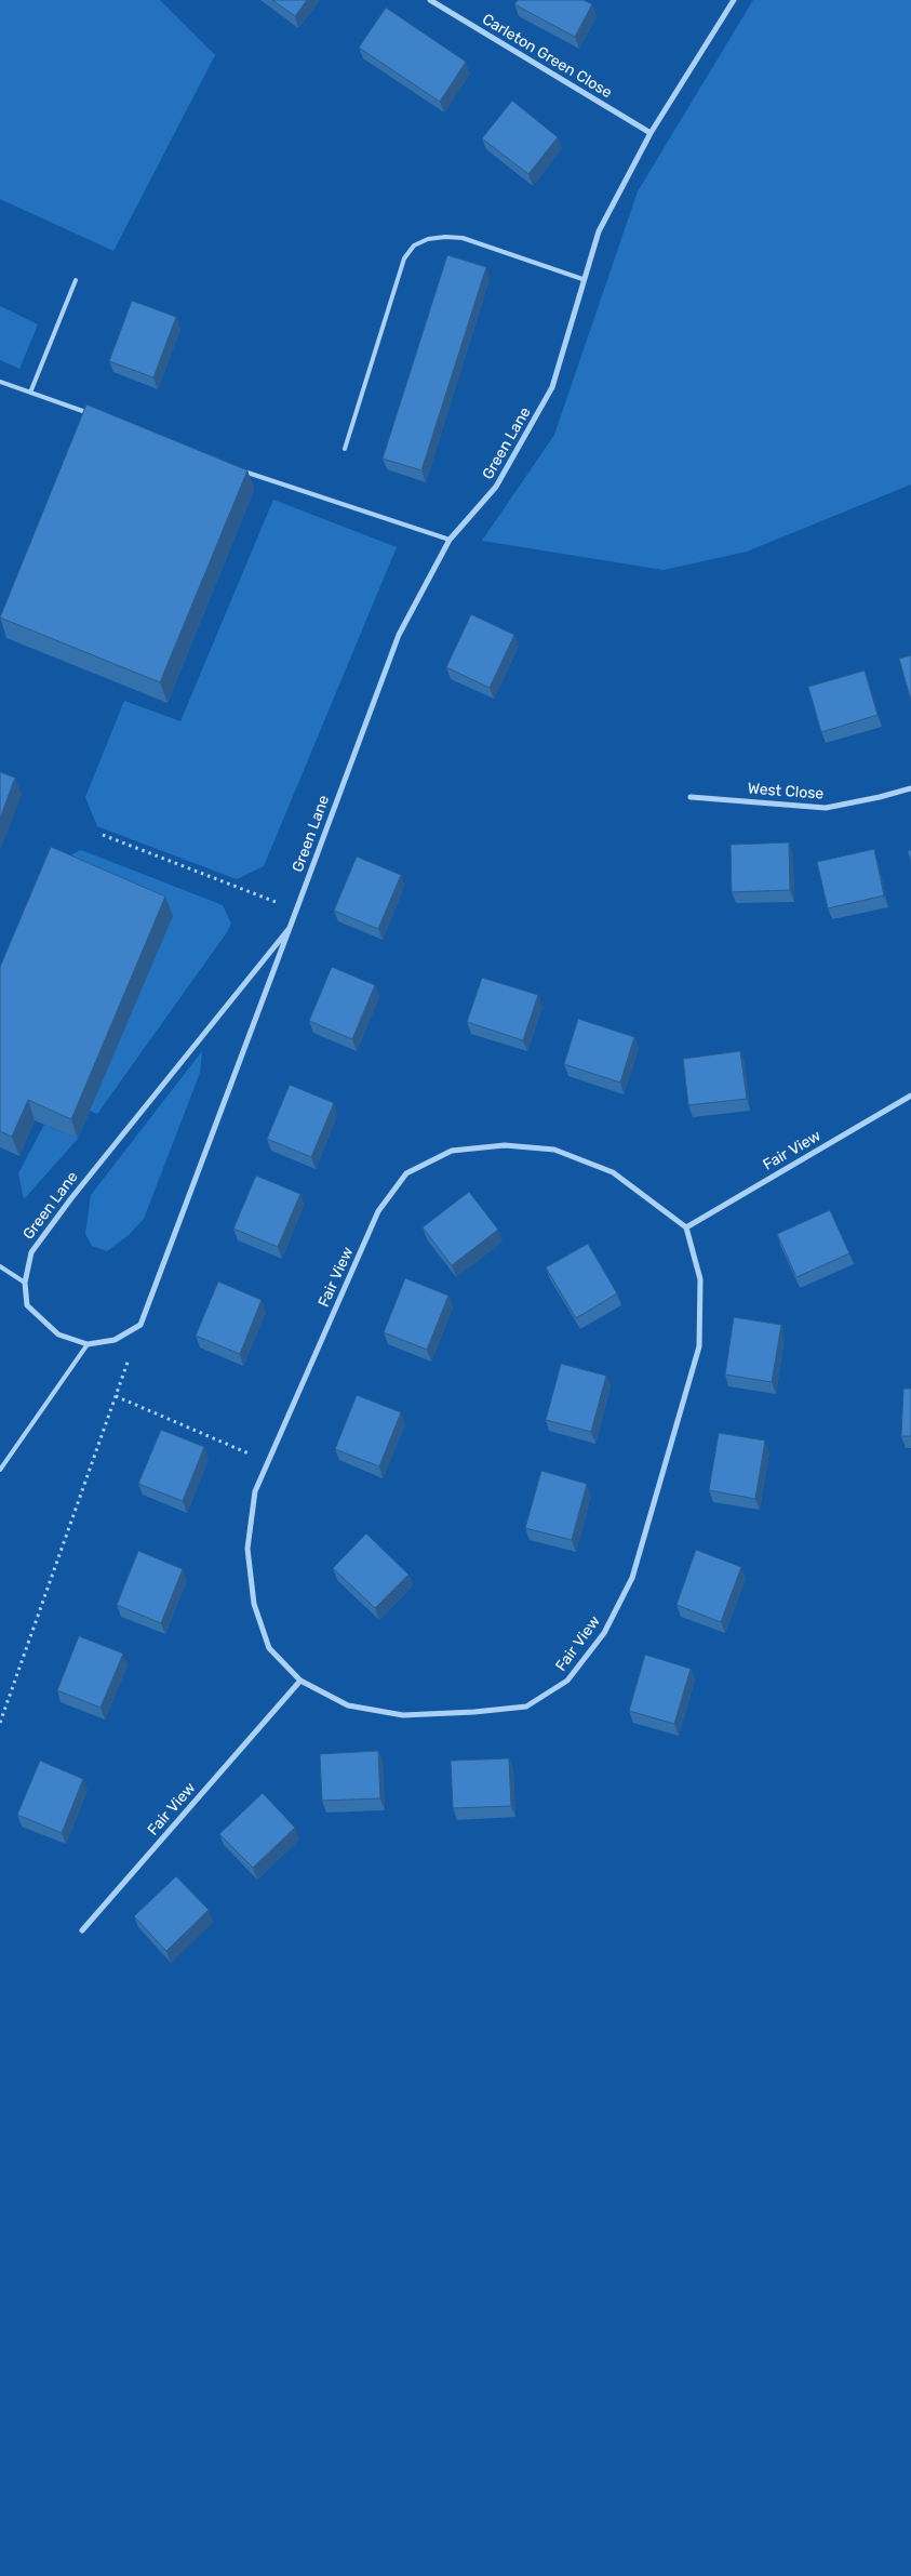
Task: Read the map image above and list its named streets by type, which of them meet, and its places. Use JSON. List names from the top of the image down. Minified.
{"streets":{"street":["Carleton Green Close","Green Lane","West Close","Fair View"]},"crossings":[["Carleton Green Close","Green Lane"]]}
